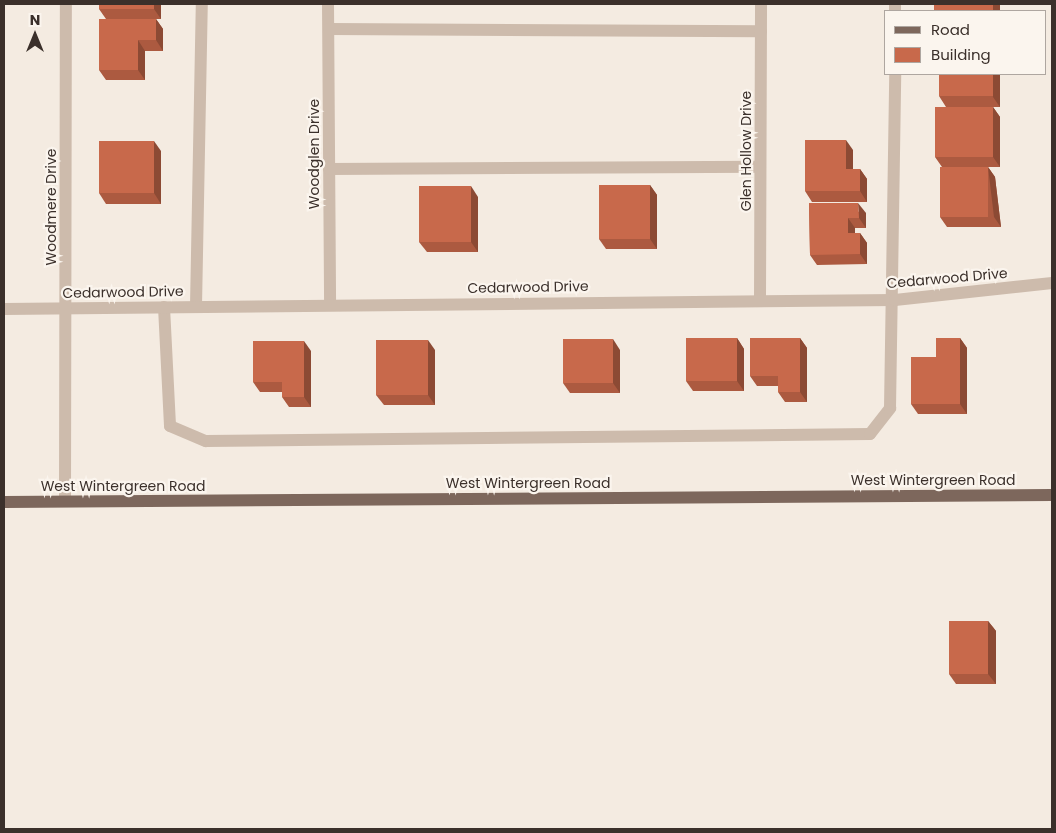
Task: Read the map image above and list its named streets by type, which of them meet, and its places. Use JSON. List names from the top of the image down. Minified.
{"streets":{"main road":["West Wintergreen Road"],"street":["Glen Hollow Drive","Woodglen Drive","Woodmere Drive","Cedarwood Drive"]},"crossings":[["Glen Hollow Drive","Cedarwood Drive"],["Woodglen Drive","Cedarwood Drive"],["Woodmere Drive","Cedarwood Drive"],["Woodmere Drive","West Wintergreen Road"]],"legend":["Road","Building"],"north":"top"}
